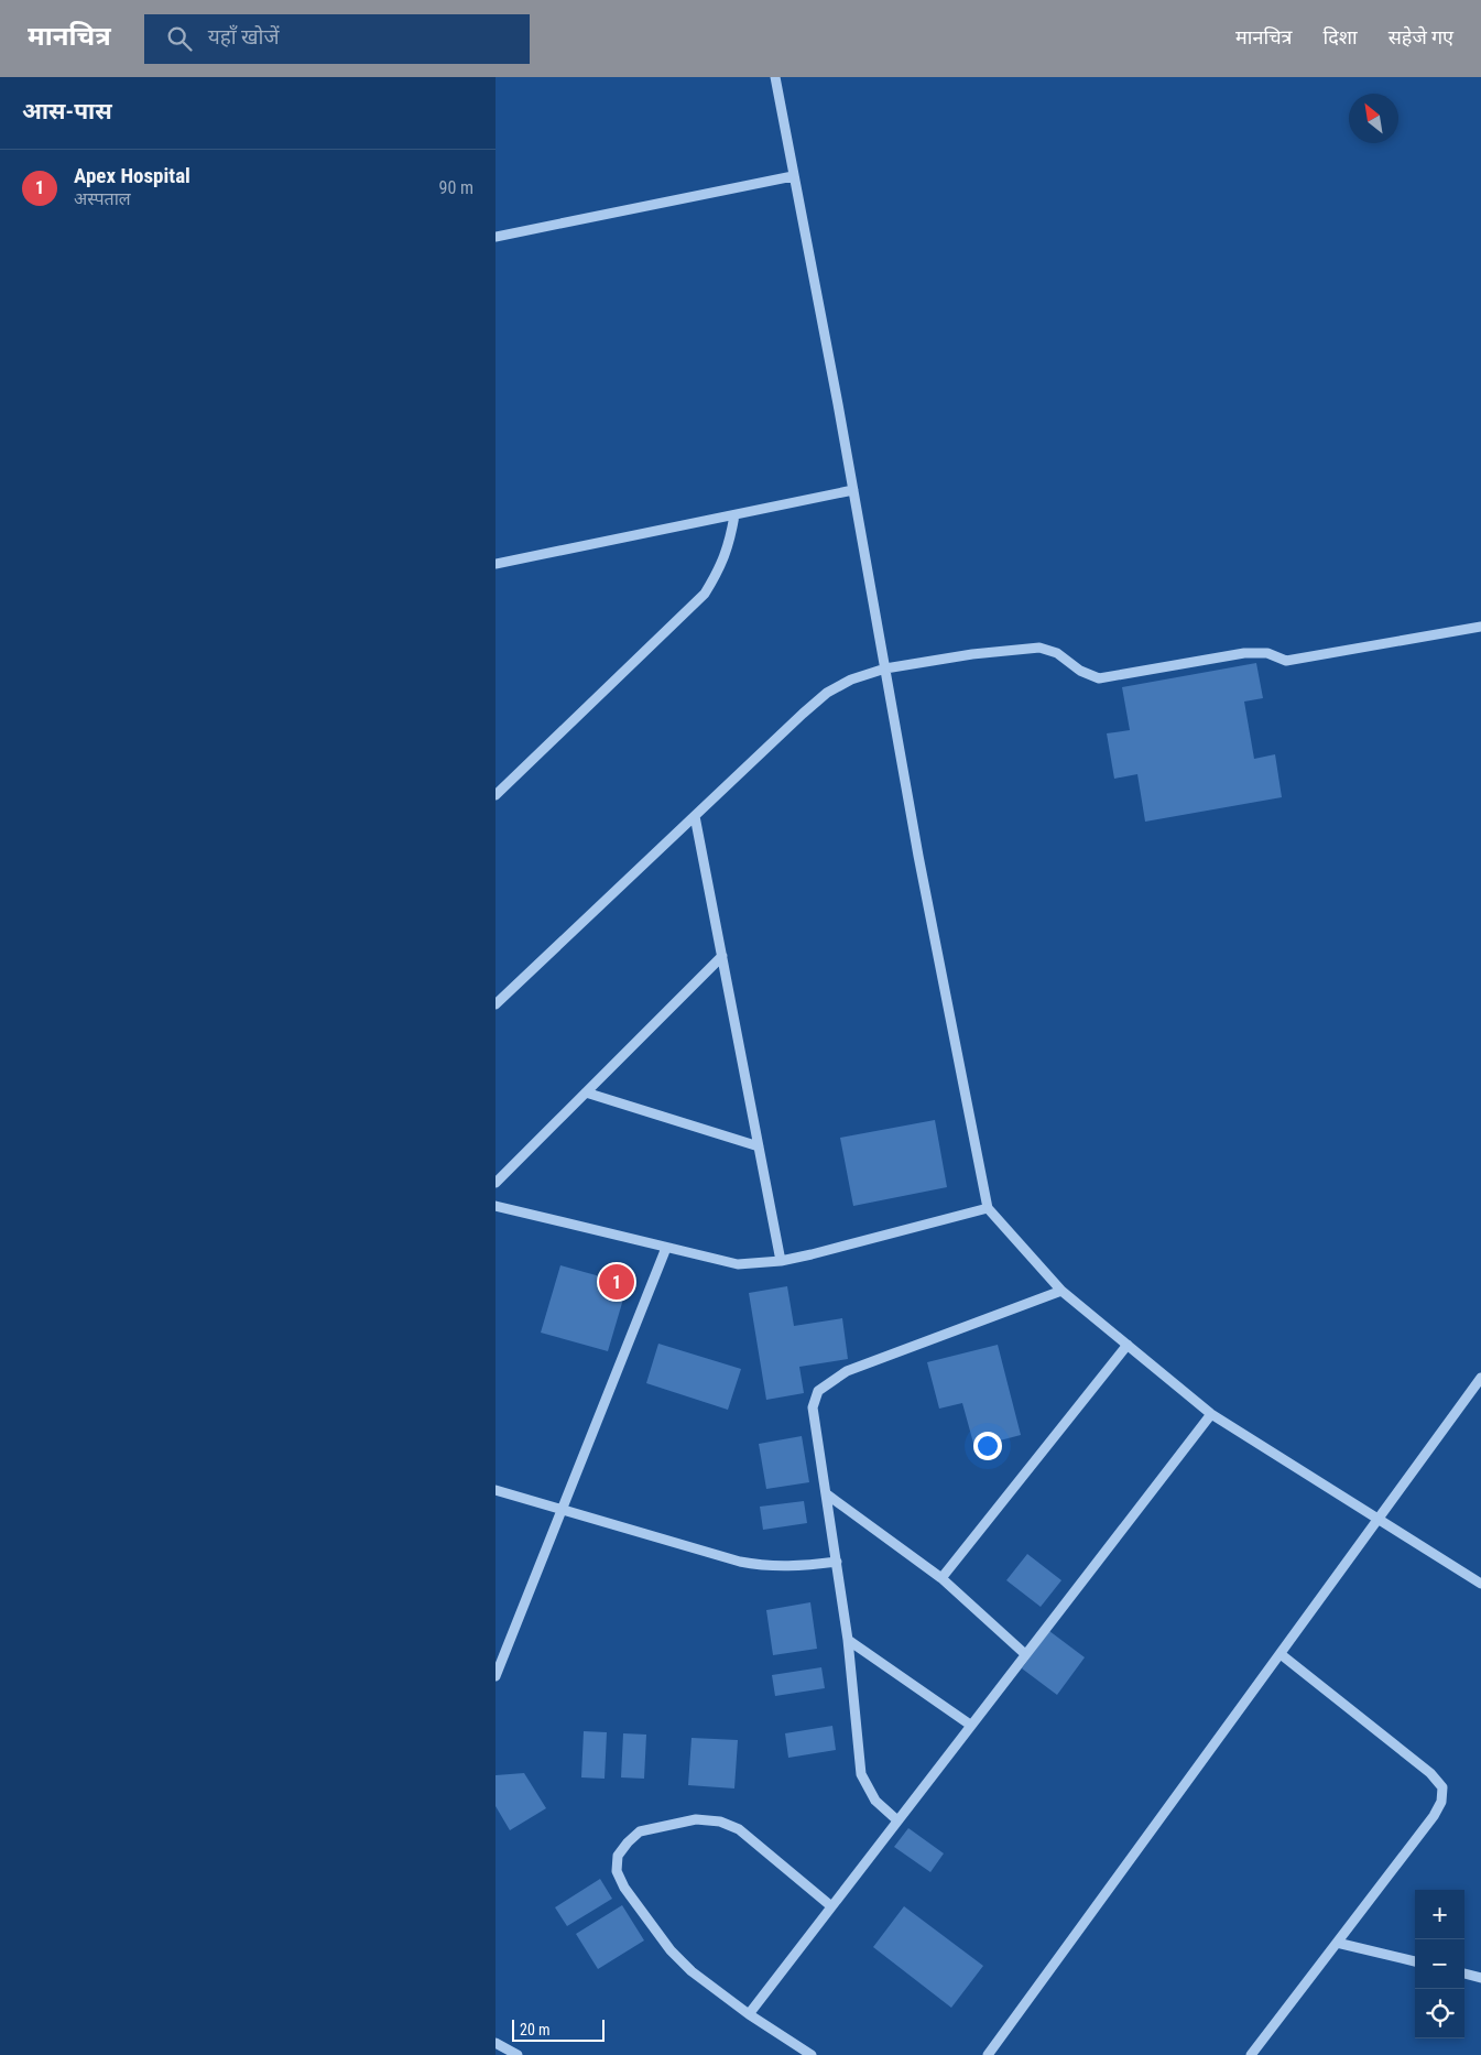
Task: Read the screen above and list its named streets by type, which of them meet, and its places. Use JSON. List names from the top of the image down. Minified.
{"scale_bar":"20 m","north":"top left","page":{"header":"मानचित्र","search":"यहाँ खोजें","nav":["मानचित्र","दिशा","सहेजे गए"],"heading":"आस-पास","list":[{"mark":"1","name":"Apex Hospital","note":"अस्पताल","value":"90 m"}],"pins":"1","map_buttons":["+","−"],"scale":"20 m"}}
